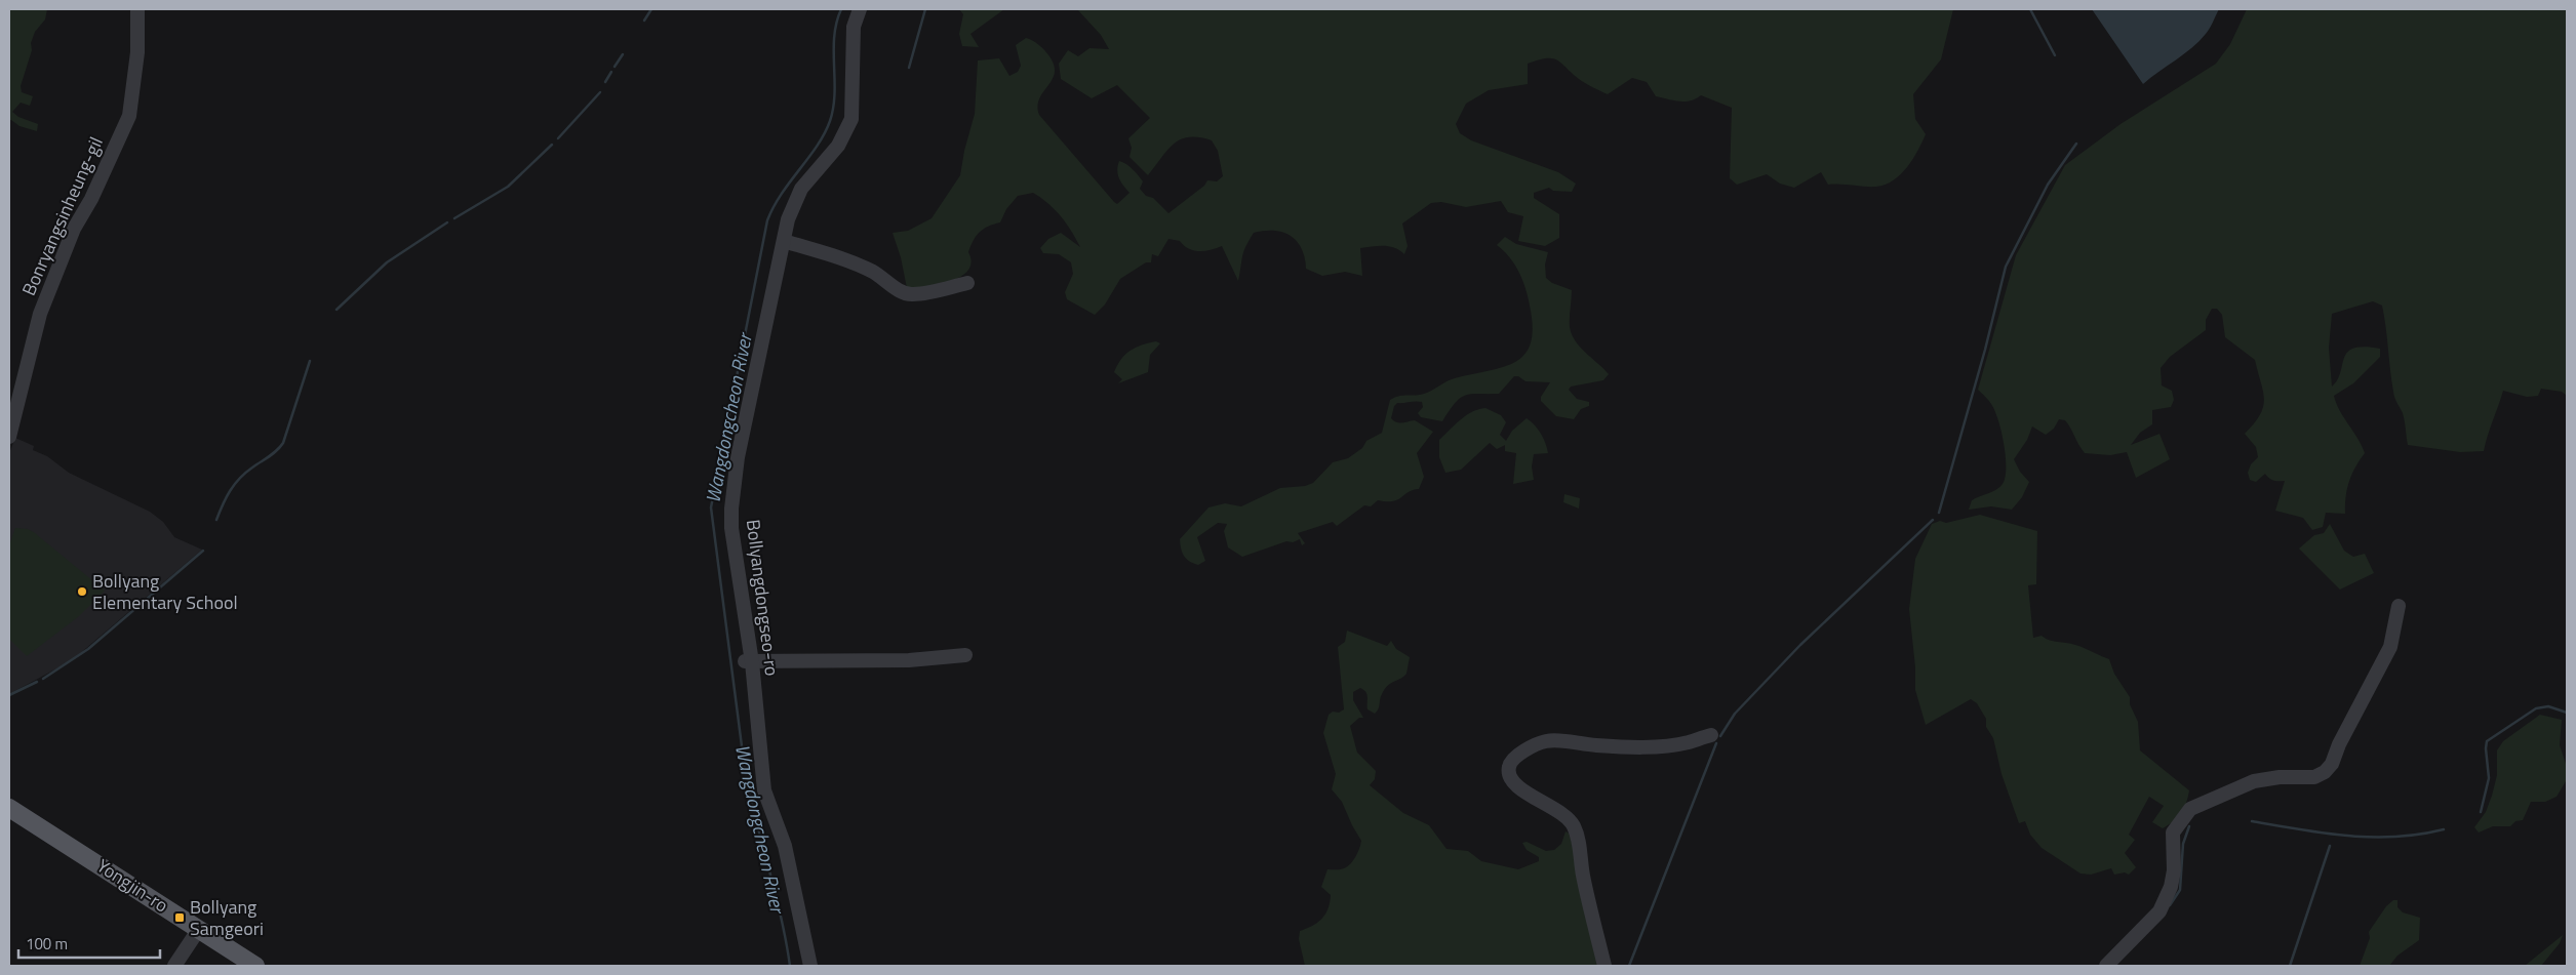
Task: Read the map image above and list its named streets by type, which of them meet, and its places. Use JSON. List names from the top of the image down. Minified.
{"streets":{"main road":["Yongjin-ro"],"street":["Bonryangsinheung-gil","Bollyangdongseo-ro"]},"water":["Wangdongcheon River"],"places":{"other":["Bollyang Elementary School"],"transit":["Bollyang Samgeori"]},"scale_bar":"100 m"}
